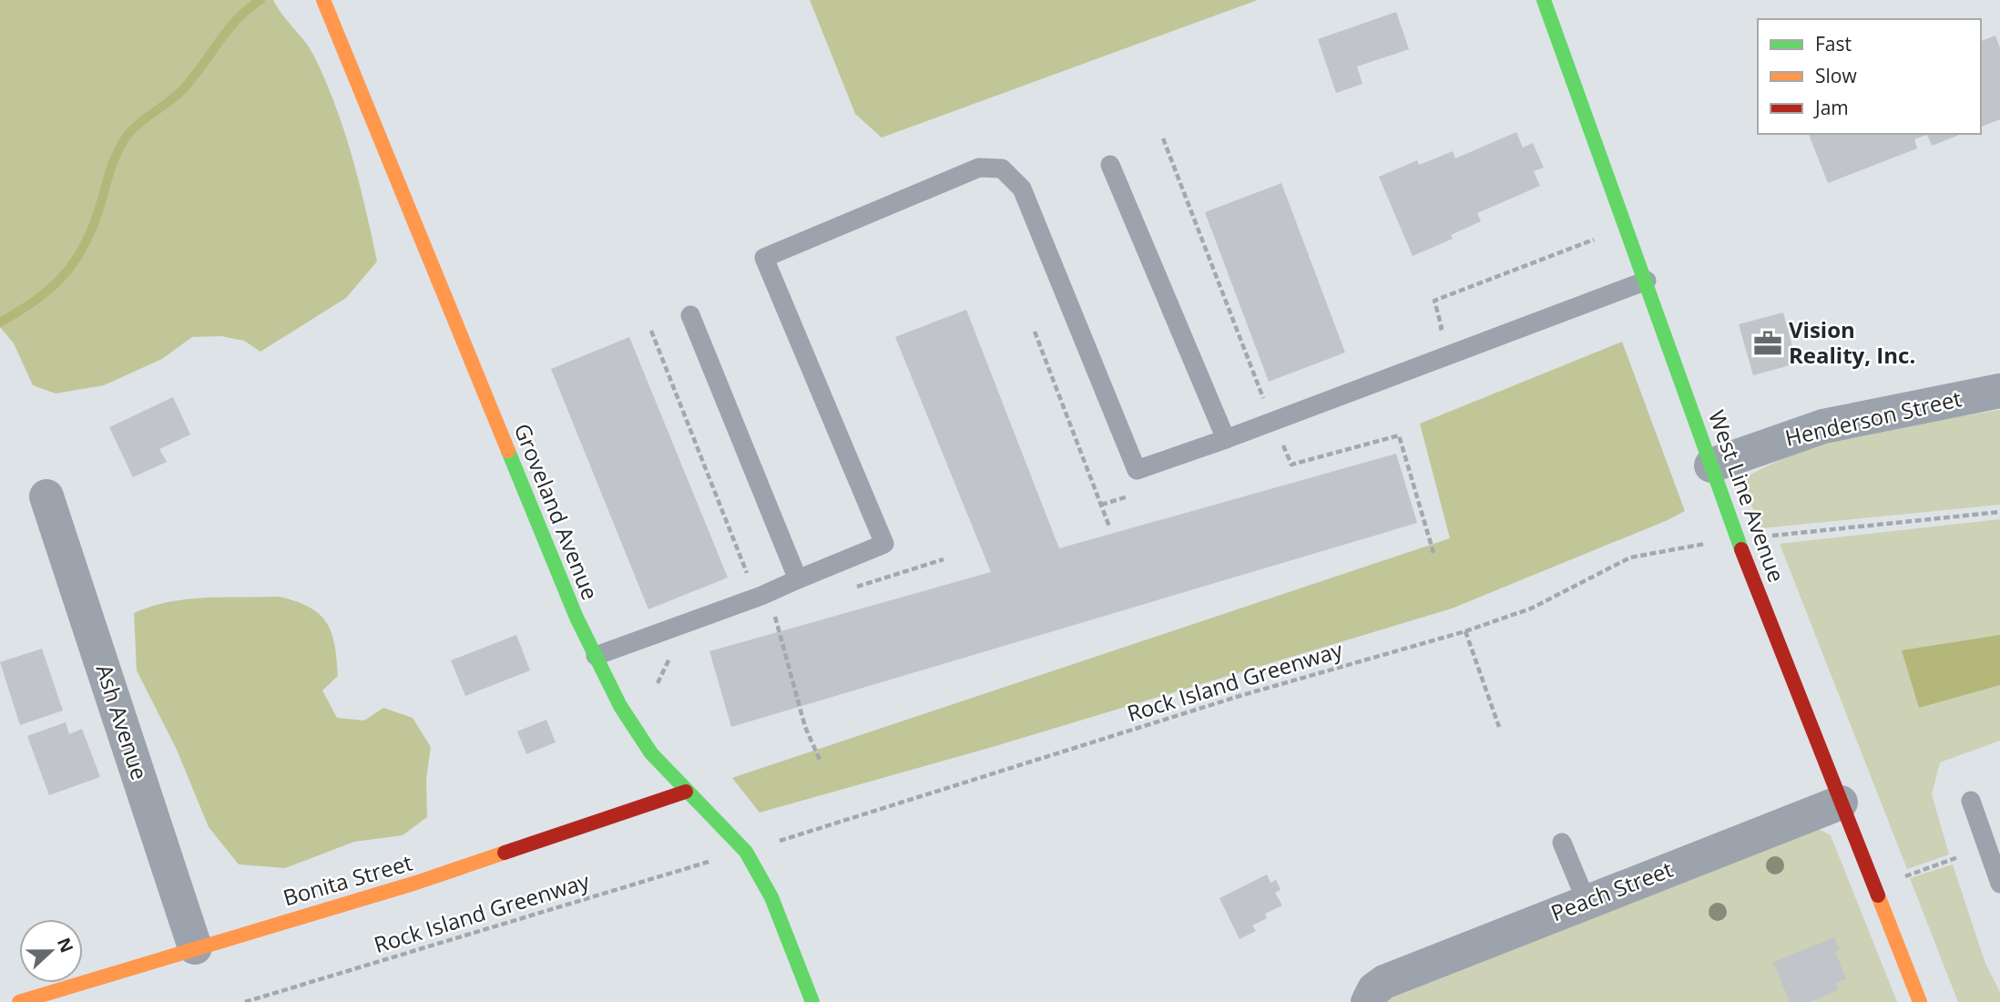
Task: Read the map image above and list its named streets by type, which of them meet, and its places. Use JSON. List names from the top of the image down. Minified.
{"streets":{"street":["Henderson Street","West Line Avenue","Groveland Avenue","Ash Avenue","Bonita Street","Peach Street"],"path":["Rock Island Greenway"]},"crossings":[["Henderson Street","West Line Avenue"],["West Line Avenue","Peach Street"],["Groveland Avenue","Bonita Street"],["Ash Avenue","Bonita Street"]],"places":{"office":["Vision Reality, Inc."]},"legend":["Fast","Slow","Jam"],"north":"right"}
